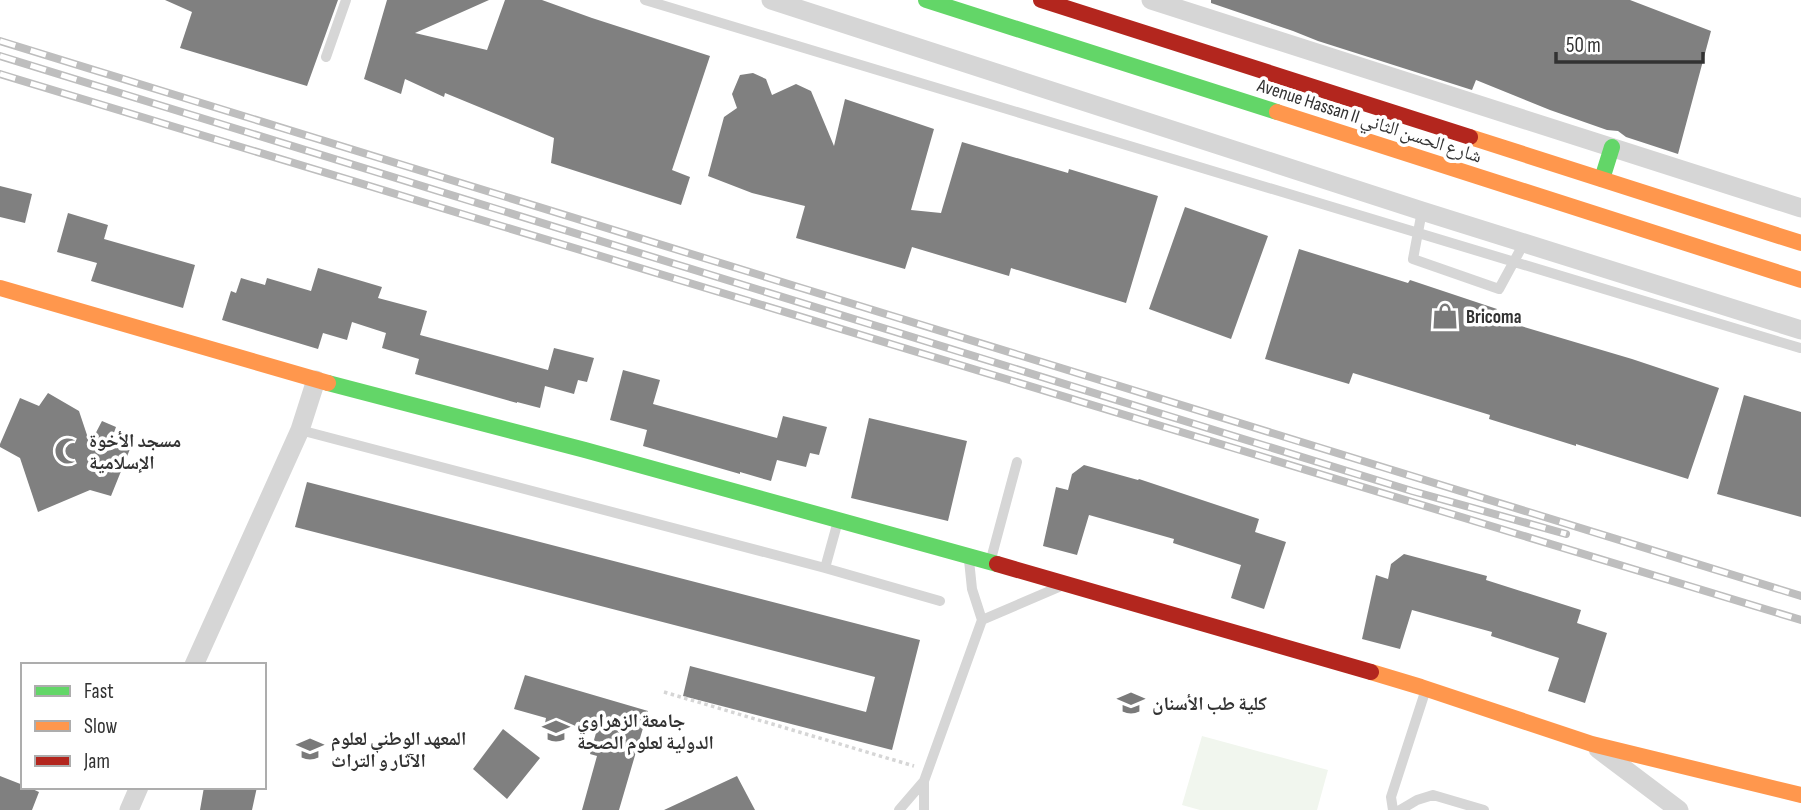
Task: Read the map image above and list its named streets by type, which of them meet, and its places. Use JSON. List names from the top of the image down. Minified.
{"streets":{"street":["Avenue Hassan II شارع الحسن الثاني"]},"places":{"shop":["Bricoma"],"mosque":["مسجد الأخوة الإسلامية"],"school or university":["كلية طب الأسنان","جامعة الزهراوي الدولية لعلوم الصحة","المعهد الوطني لعلوم الآثار و التراث"]},"legend":["Fast","Slow","Jam"],"scale_bar":"50 m"}
